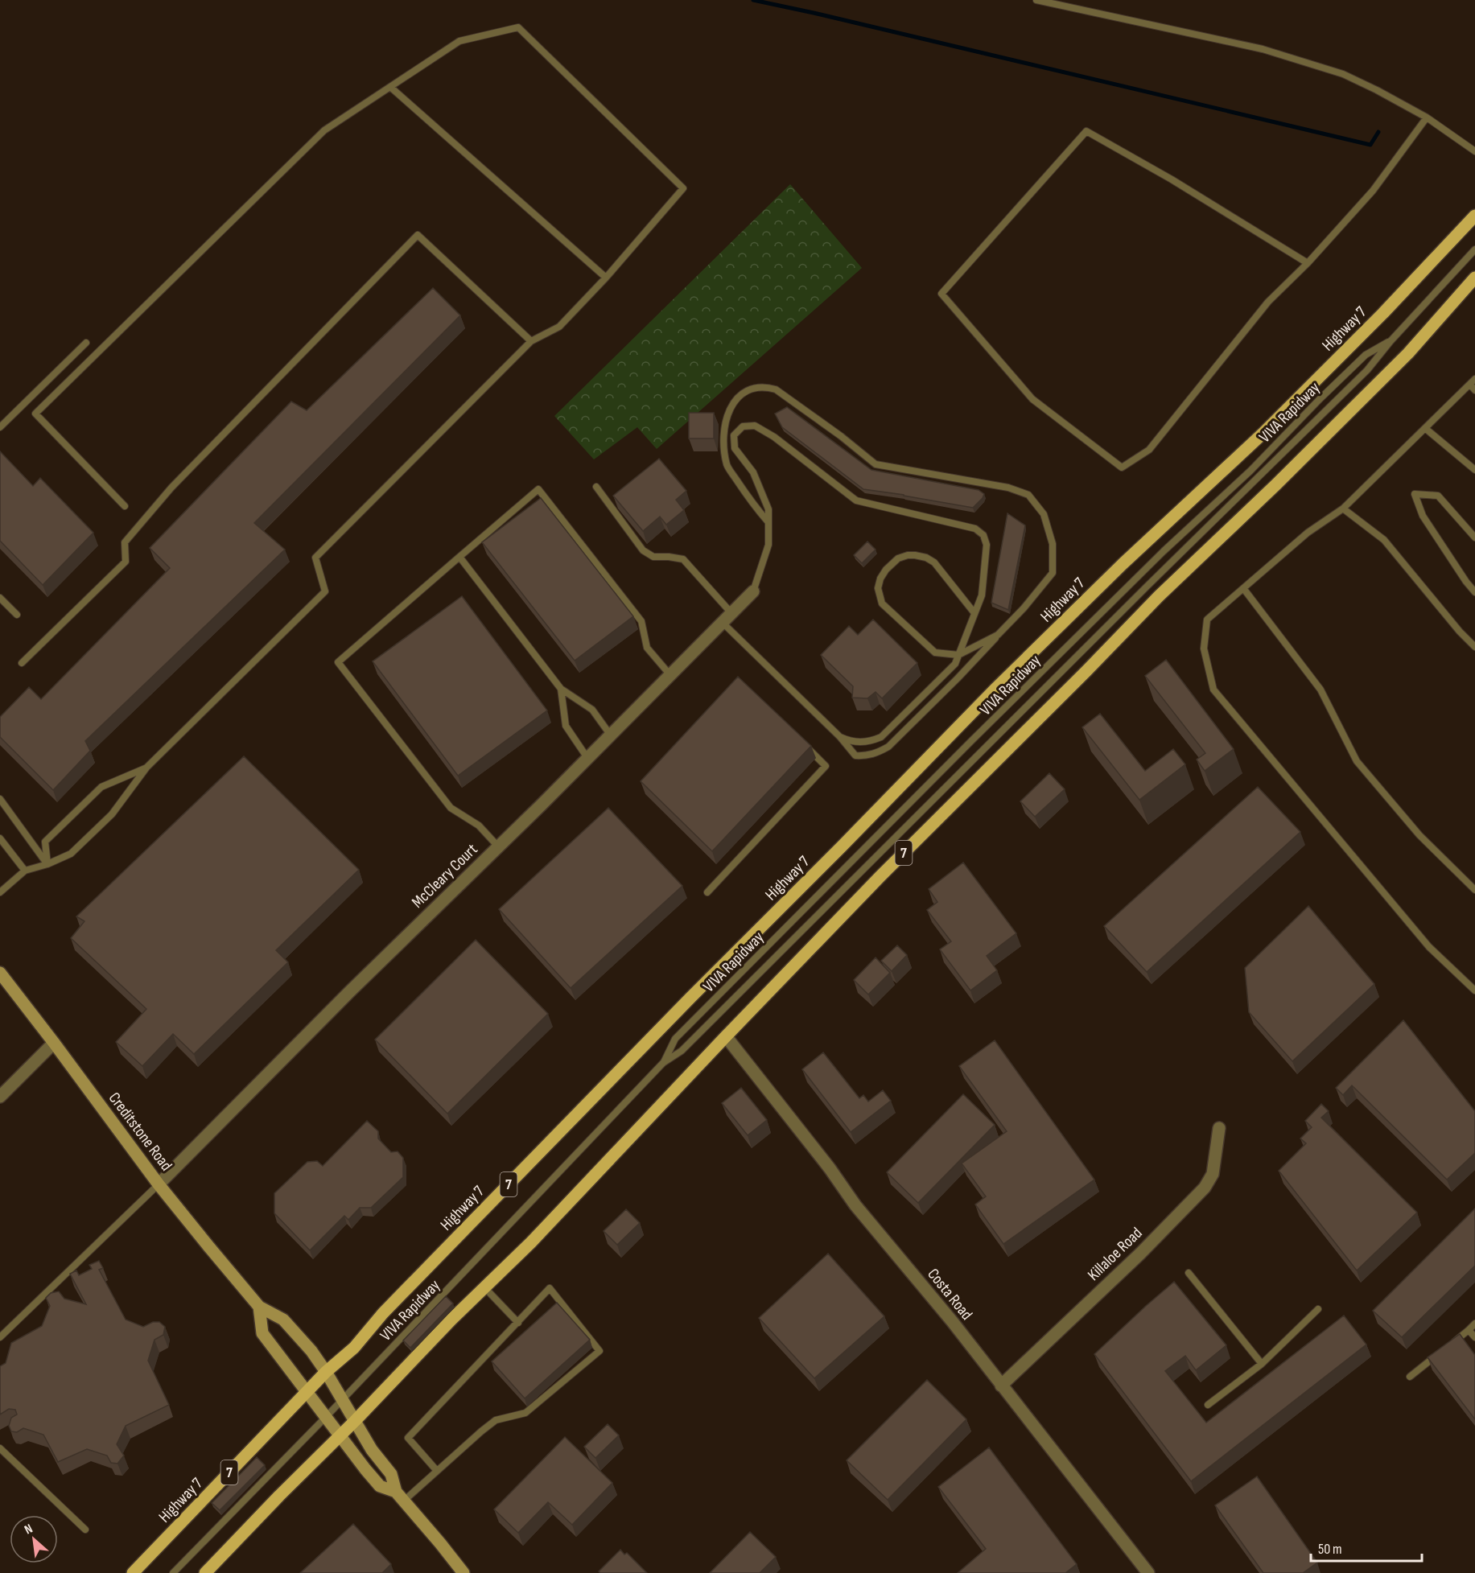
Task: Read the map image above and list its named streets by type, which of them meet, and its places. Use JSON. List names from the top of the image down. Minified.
{"streets":{"main road":["Highway 7","7"],"street":["McCleary Court","Creditstone Road","Killaloe Road","Costa Road"],"lane":["VIVA Rapidway"]},"crossings":[["Highway 7","Creditstone Road"],["VIVA Rapidway","Creditstone Road"],["7","Creditstone Road"],["7","Costa Road"],["McCleary Court","Creditstone Road"],["Killaloe Road","Costa Road"]],"scale_bar":"50 m","north":"top left"}
